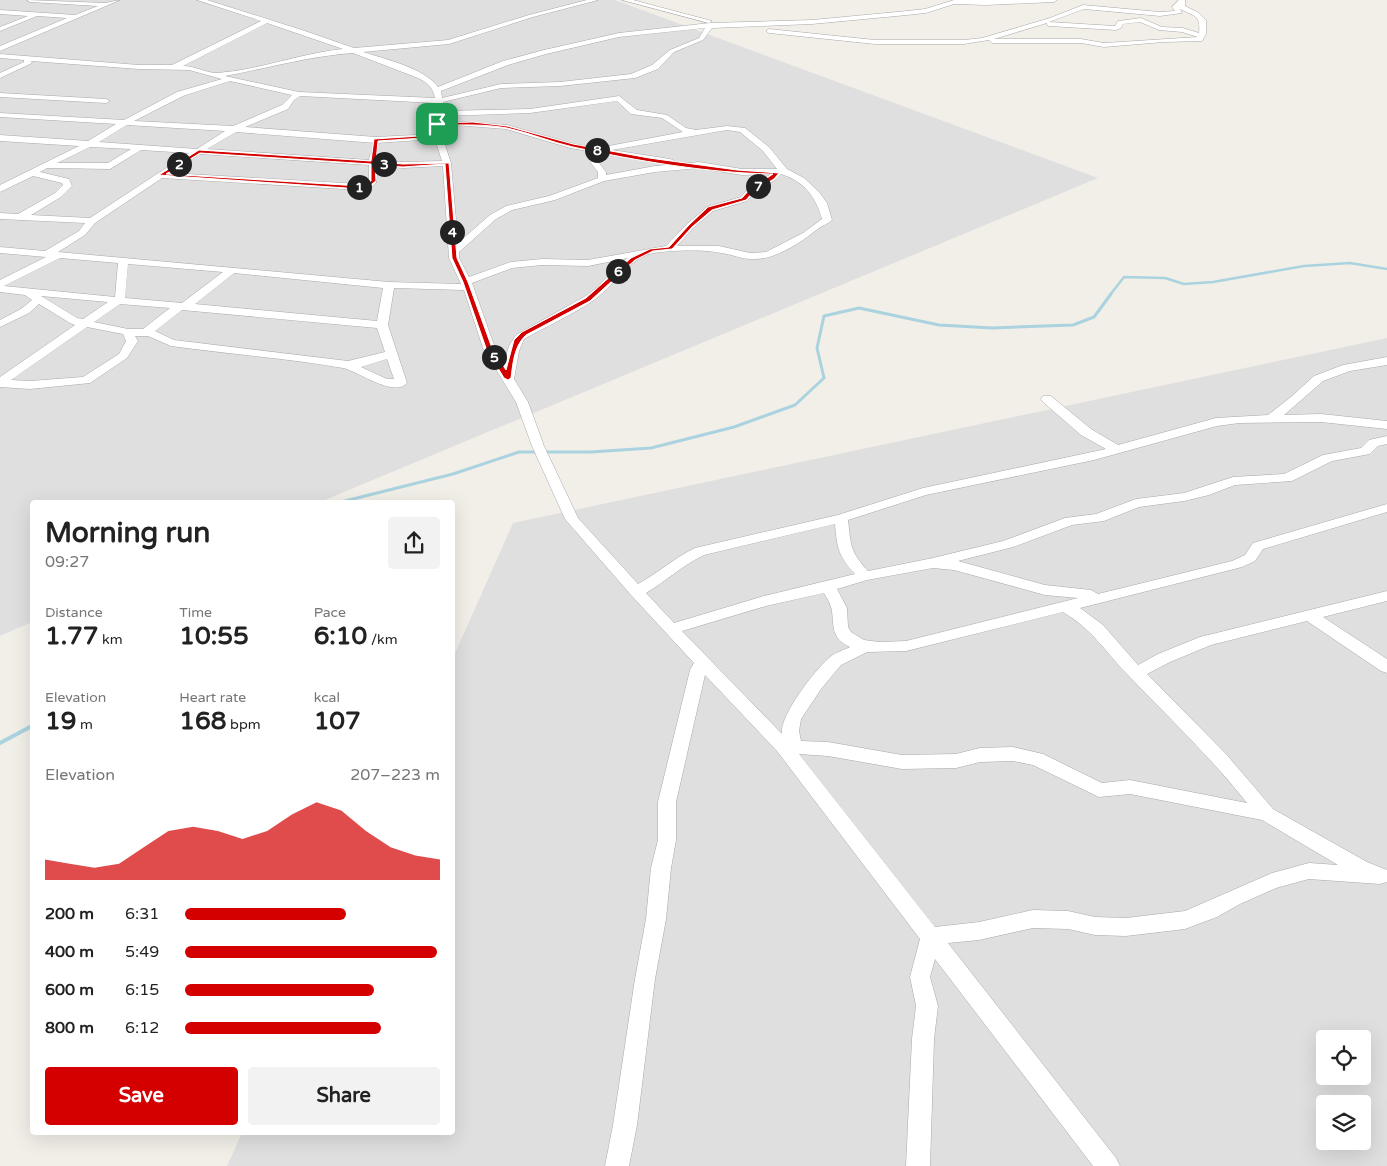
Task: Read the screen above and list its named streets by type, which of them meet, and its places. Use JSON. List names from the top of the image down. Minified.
{"page":{"pins":["8","2","3","7","1","4","6","5"],"heading":["Morning run","09:27"],"stats":[["Distance","1.77 km"],["Time","10:55"],["Pace","6:10 /km"],["Elevation","19 m"],["Heart rate","168 bpm"],["kcal","107"]],"chart":["Elevation","207–223 m"],"list":[{"name":"200 m","note":"6:31"},{"name":"400 m","note":"5:49"},{"name":"600 m","note":"6:15"},{"name":"800 m","note":"6:12"}],"buttons":["Save","Share"]}}
